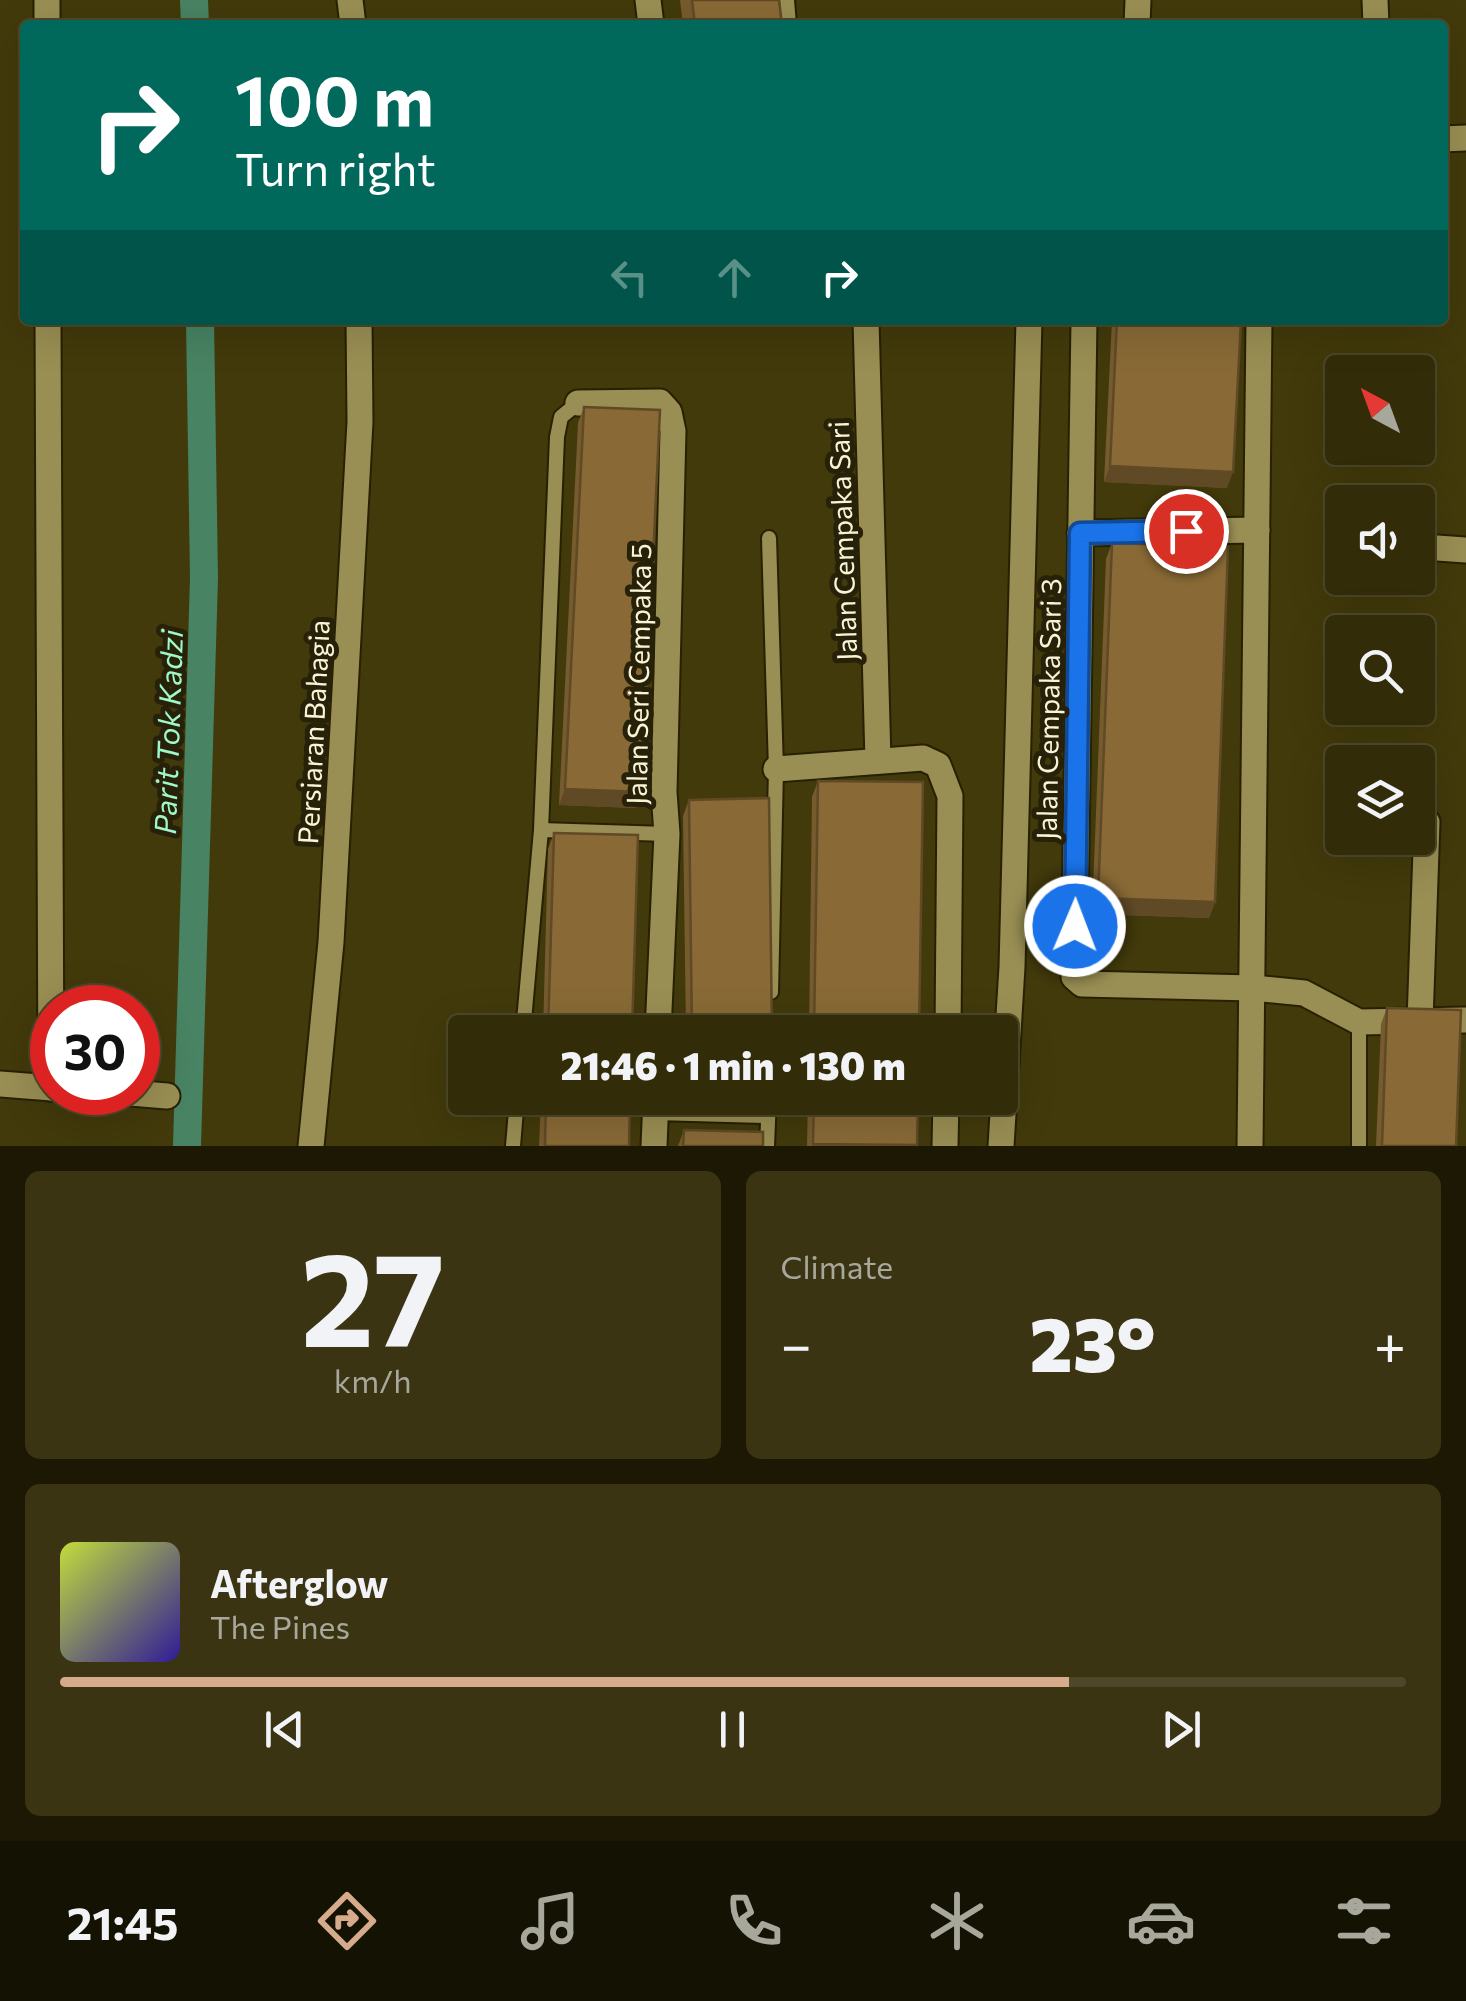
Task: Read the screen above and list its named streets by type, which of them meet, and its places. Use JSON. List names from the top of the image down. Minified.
{"streets":{"street":["Jalan Cempaka Sari","Jalan Seri Cempaka 5","Jalan Cempaka Sari 3","Persiaran Bahagia"]},"water":["Parit Tok Kadzi"],"north":"top left","page":{"turn":["100 m","Turn right"],"limit":"30","trip":"21:46 · 1 min · 130 m","tile":[["27","km/h"],"Climate"],"heat":["−","23°","+"],"song":["Afterglow","The Pines"],"tabs":"21:45"}}
